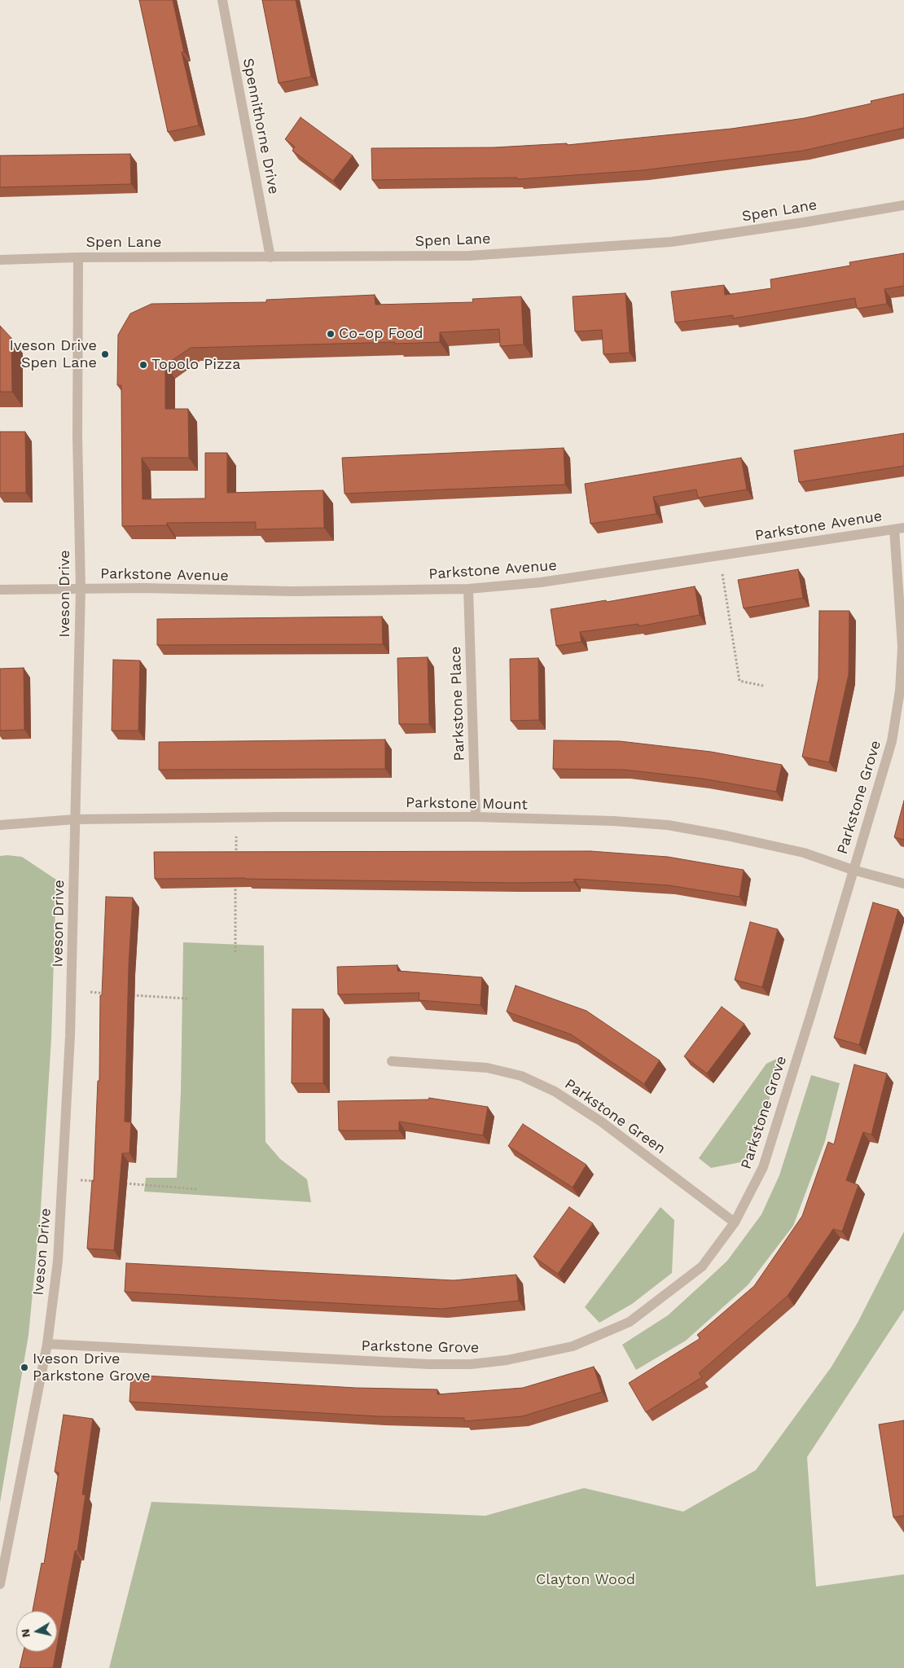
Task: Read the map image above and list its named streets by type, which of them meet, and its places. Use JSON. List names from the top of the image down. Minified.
{"streets":{"street":["Spennithorne Drive","Spen Lane","Parkstone Avenue","Iveson Drive","Parkstone Place","Parkstone Grove","Parkstone Mount","Parkstone Green"]},"crossings":[["Spennithorne Drive","Spen Lane"],["Spen Lane","Iveson Drive"],["Parkstone Avenue","Iveson Drive"],["Parkstone Avenue","Parkstone Place"],["Parkstone Avenue","Parkstone Grove"],["Iveson Drive","Parkstone Grove"],["Iveson Drive","Parkstone Mount"],["Parkstone Place","Parkstone Mount"],["Parkstone Grove","Parkstone Mount"],["Parkstone Grove","Parkstone Green"]],"parks":["Clayton Wood"],"places":["Co-op Food","Iveson Drive Spen Lane","Topolo Pizza","Iveson Drive Parkstone Grove"],"north":"left"}
